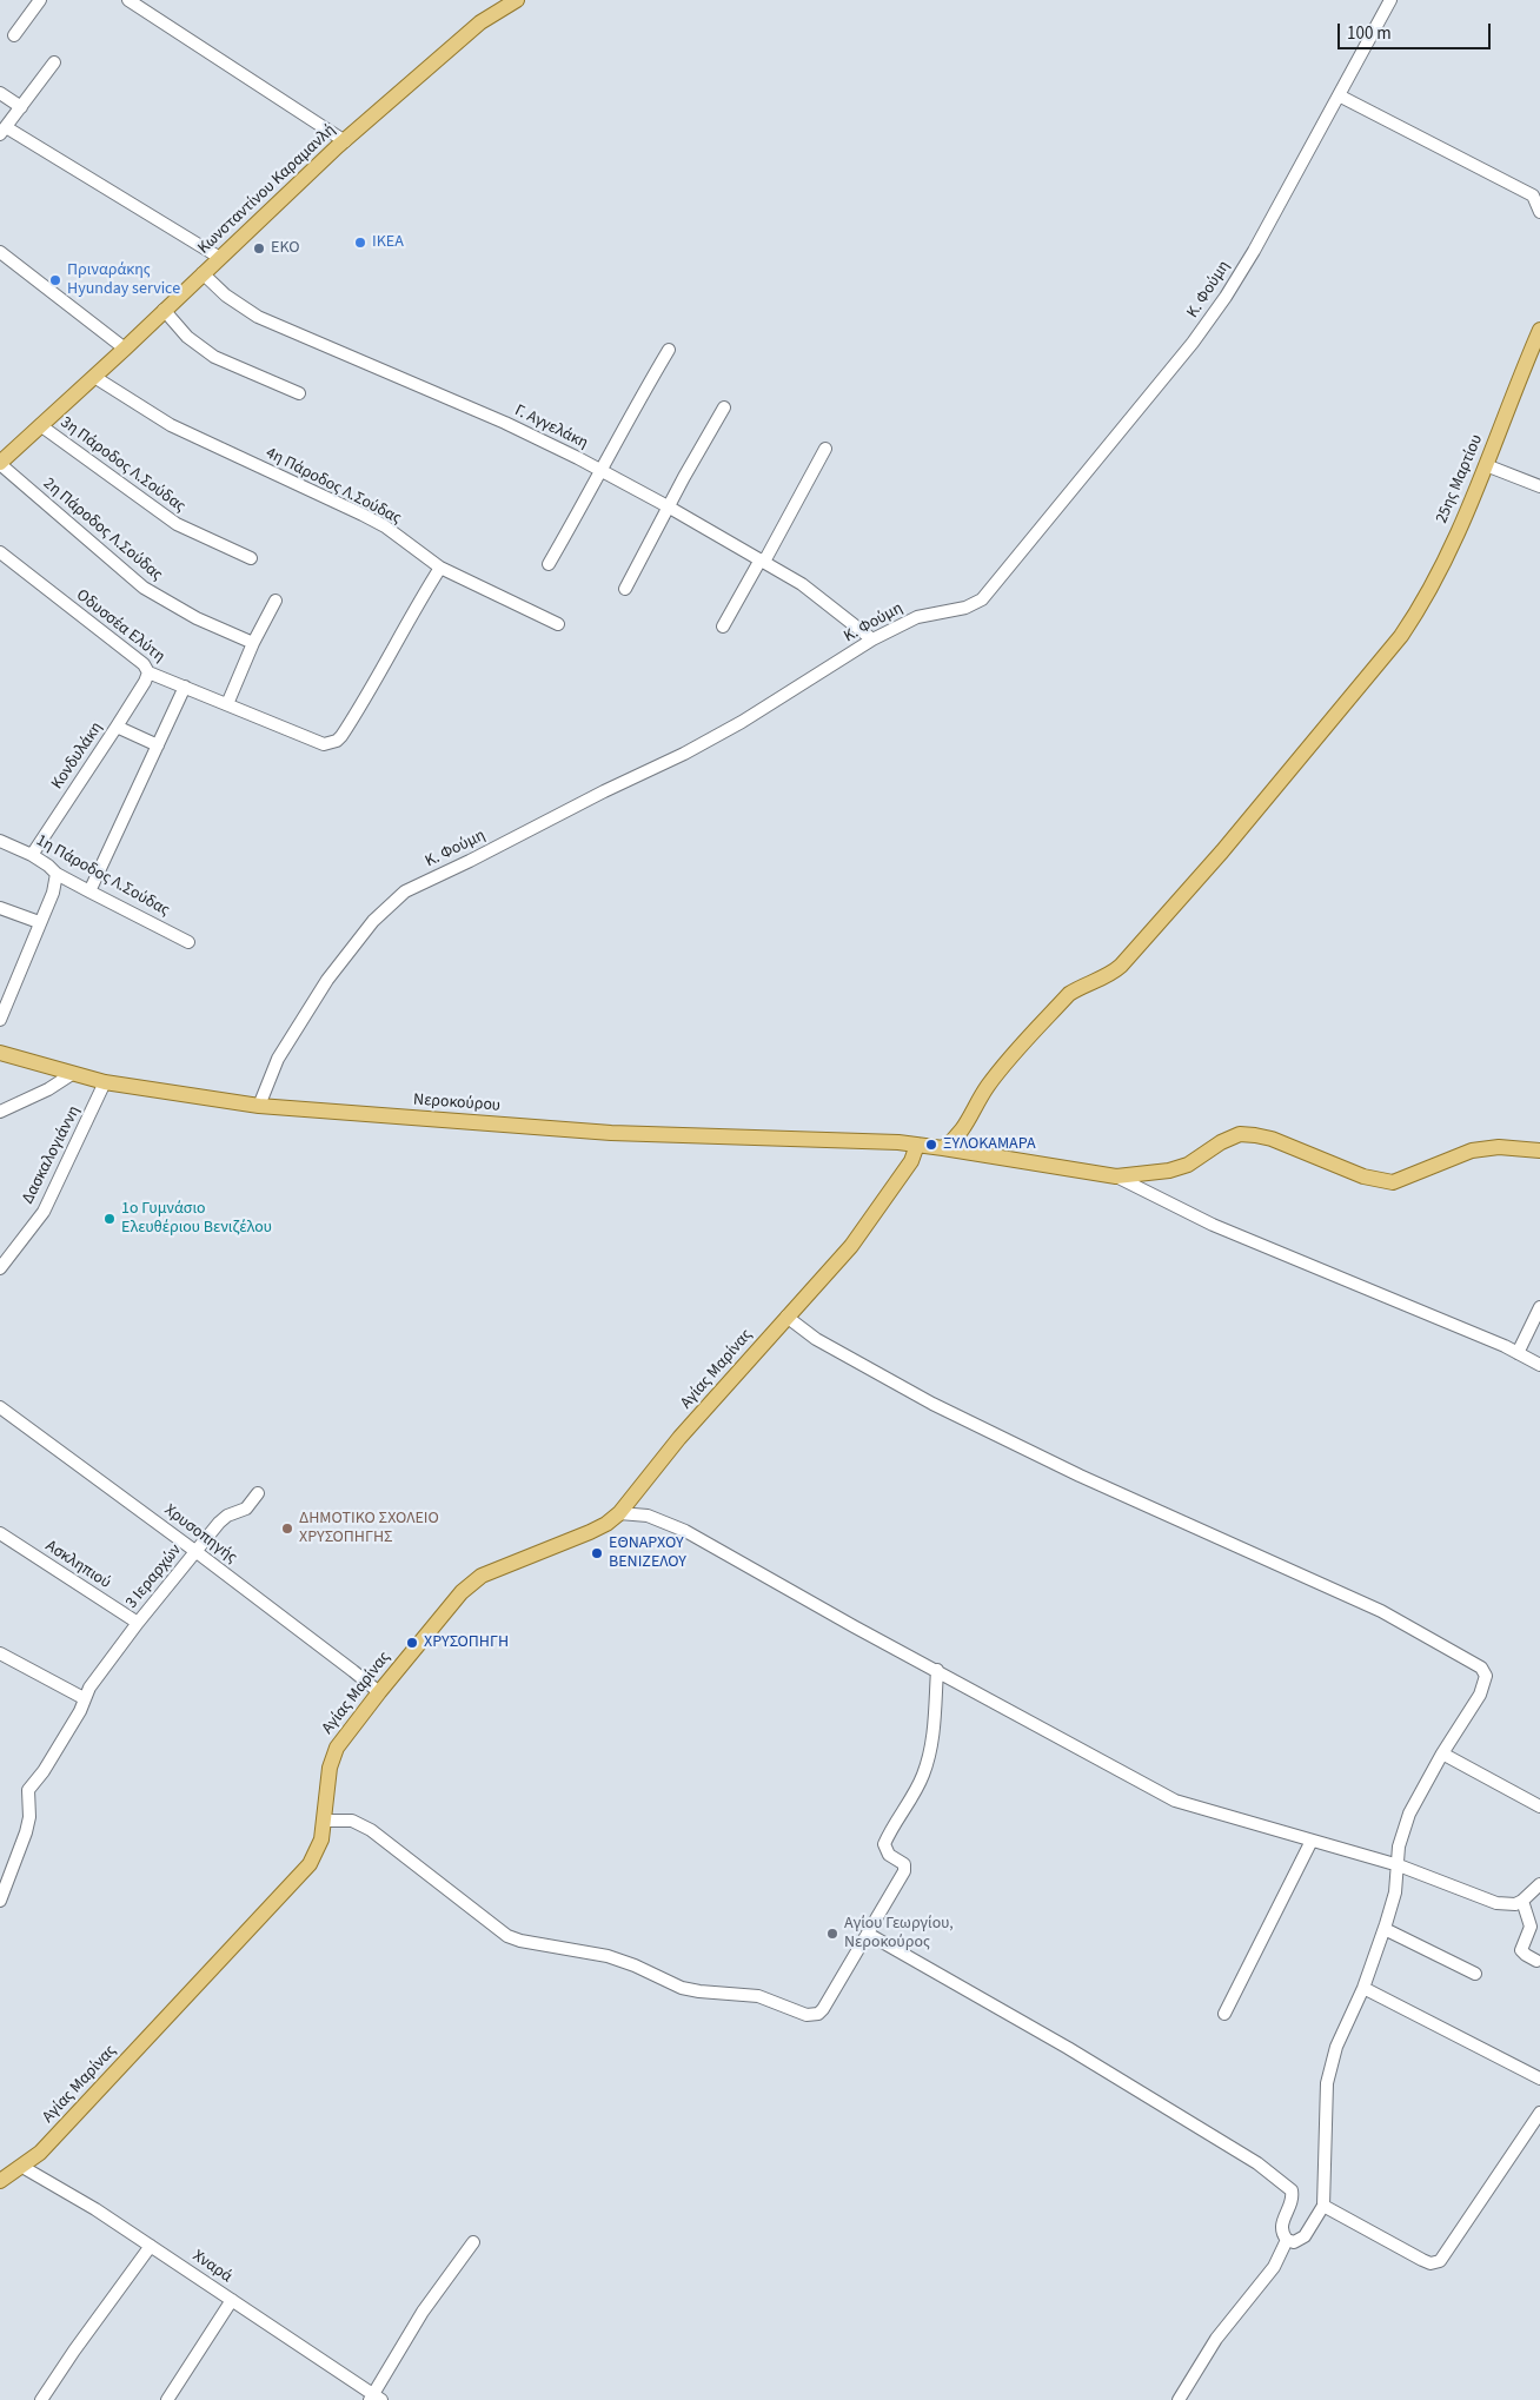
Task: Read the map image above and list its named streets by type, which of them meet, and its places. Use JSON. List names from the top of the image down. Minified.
{"streets":{"main road":["Κωνσταντίνου Καραμανλή","25ης Μαρτίου","Νεροκούρου","Αγίας Μαρίνας"],"street":["Κ. Φούμη","Γ. Αγγελάκη","3η Πάροδος Λ.Σούδας","4η Πάροδος Λ.Σούδας","2η Πάροδος Λ.Σούδας","Οδυσσέα Ελύτη","Κονδυλάκη","1η Πάροδος Λ.Σούδας","Δασκαλογιάννη","Χρυσοπηγής","Ασκληπιού","3 Ιεραρχών","Χναρά"]},"crossings":[["Κωνσταντίνου Καραμανλή","Γ. Αγγελάκη"],["Κωνσταντίνου Καραμανλή","3η Πάροδος Λ.Σούδας"],["Κωνσταντίνου Καραμανλή","4η Πάροδος Λ.Σούδας"],["Κωνσταντίνου Καραμανλή","2η Πάροδος Λ.Σούδας"],["Κ. Φούμη","Γ. Αγγελάκη"],["Κ. Φούμη","Νεροκούρου"],["25ης Μαρτίου","Νεροκούρου"],["4η Πάροδος Λ.Σούδας","Οδυσσέα Ελύτη"],["Οδυσσέα Ελύτη","Κονδυλάκη"],["Κονδυλάκη","1η Πάροδος Λ.Σούδας"],["Νεροκούρου","Δασκαλογιάννη"],["Νεροκούρου","Αγίας Μαρίνας"],["Αγίας Μαρίνας","Χρυσοπηγής"],["Αγίας Μαρίνας","Χναρά"],["Χρυσοπηγής","3 Ιεραρχών"],["Ασκληπιού","3 Ιεραρχών"]],"places":["IKEA","EKO","Πριναράκης Hyunday service","ΞΥΛΟΚΑΜΑΡΑ","1ο Γυμνάσιο Ελευθέριου Βενιζέλου","ΔΗΜΟΤΙΚΟ ΣΧΟΛΕΙΟ ΧΡΥΣΟΠΗΓΗΣ","ΕΘΝΑΡΧΟΥ ΒΕΝΙΖΕΛΟΥ","ΧΡΥΣΟΠΗΓΗ","Αγίου Γεωργίου, Νεροκούρος"],"scale_bar":"100 m"}
